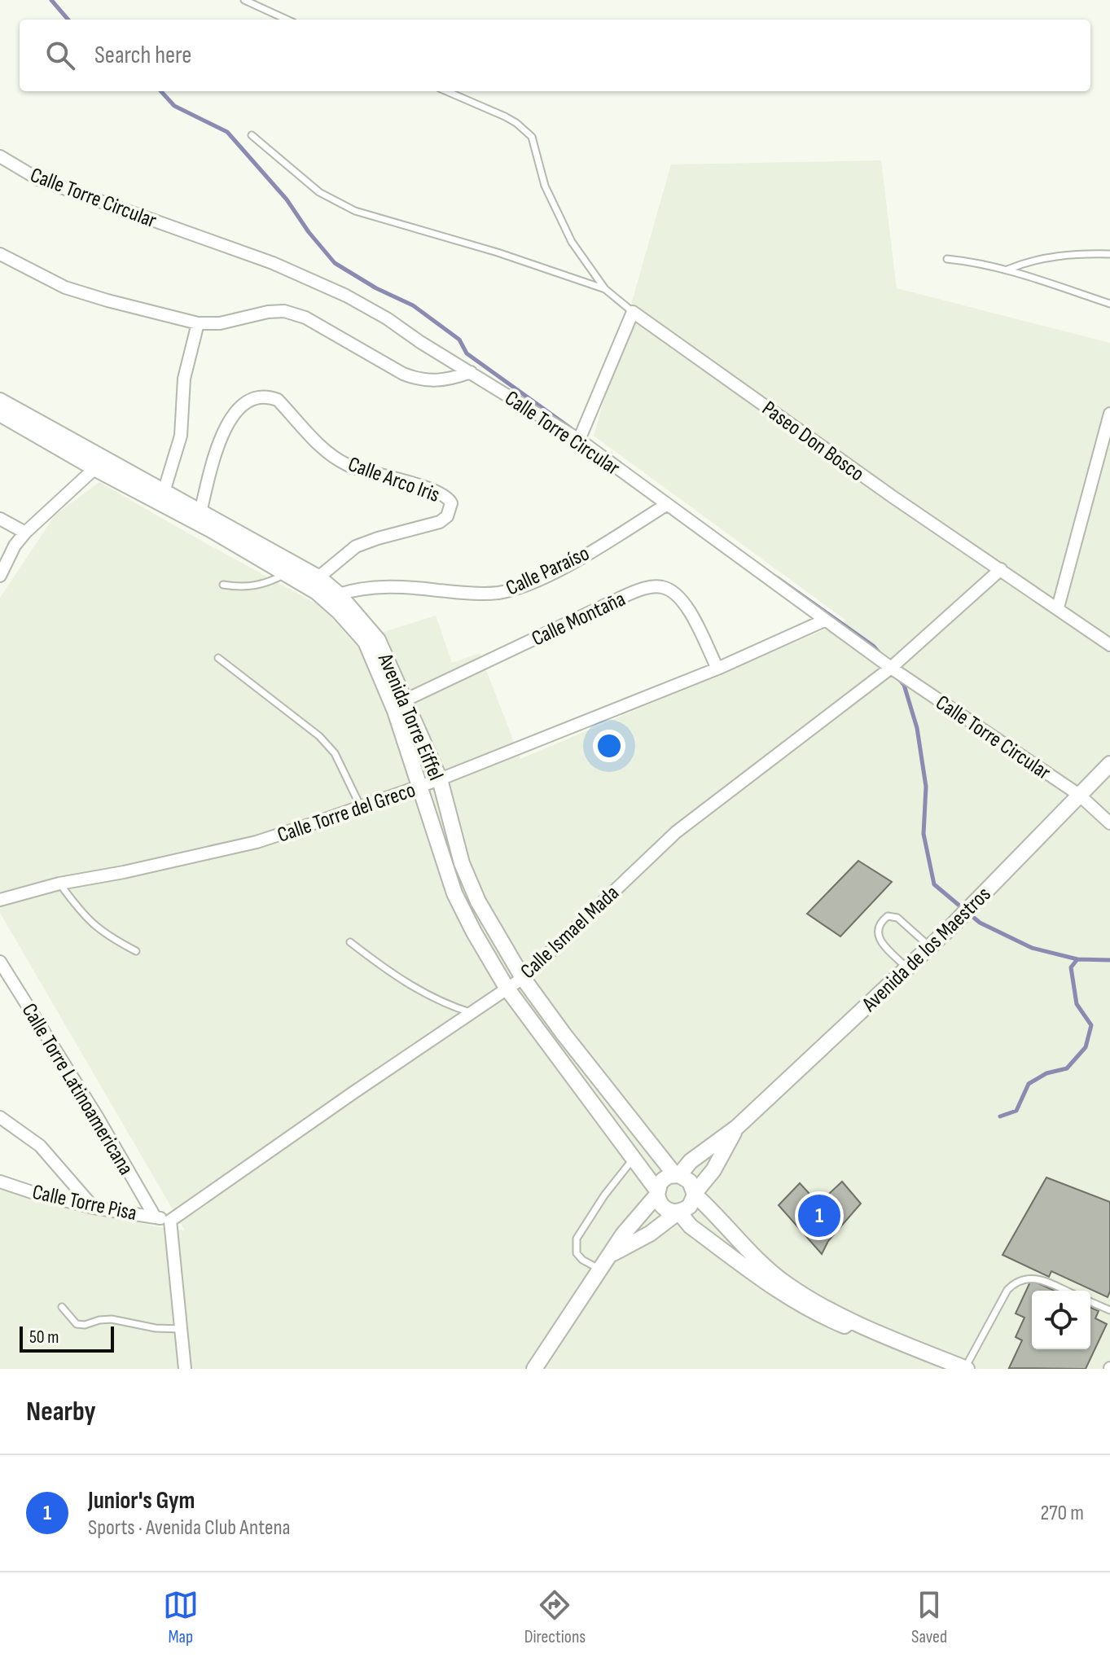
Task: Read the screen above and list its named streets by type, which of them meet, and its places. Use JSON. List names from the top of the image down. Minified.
{"streets":{"street":["Calle Torre Circular","Paseo Don Bosco","Calle Arco Iris","Calle Paraíso","Calle Montaña","Avenida Torre Eiffel","Calle Torre del Greco","Calle Ismael Mada","Avenida de los Maestros","Calle Torre Latinoamericana","Calle Torre Pisa"]},"crossings":[["Calle Torre Circular","Calle Paraíso"],["Calle Torre Circular","Calle Torre del Greco"],["Calle Torre Circular","Calle Ismael Mada"],["Calle Torre Circular","Avenida de los Maestros"],["Paseo Don Bosco","Calle Ismael Mada"],["Calle Arco Iris","Avenida Torre Eiffel"],["Calle Paraíso","Avenida Torre Eiffel"],["Calle Montaña","Avenida Torre Eiffel"],["Calle Montaña","Calle Torre del Greco"],["Avenida Torre Eiffel","Calle Torre del Greco"],["Avenida Torre Eiffel","Calle Ismael Mada"],["Avenida Torre Eiffel","Avenida de los Maestros"],["Calle Ismael Mada","Calle Torre Pisa"],["Calle Torre Latinoamericana","Calle Torre Pisa"]],"scale_bar":"50 m","page":{"search":"Search here","pins":"1","scale":"50 m","heading":"Nearby","list":[{"mark":"1","name":"Junior's Gym","note":"Sports · Avenida Club Antena","value":"270 m"}],"nav":["Map","Directions","Saved"]}}
